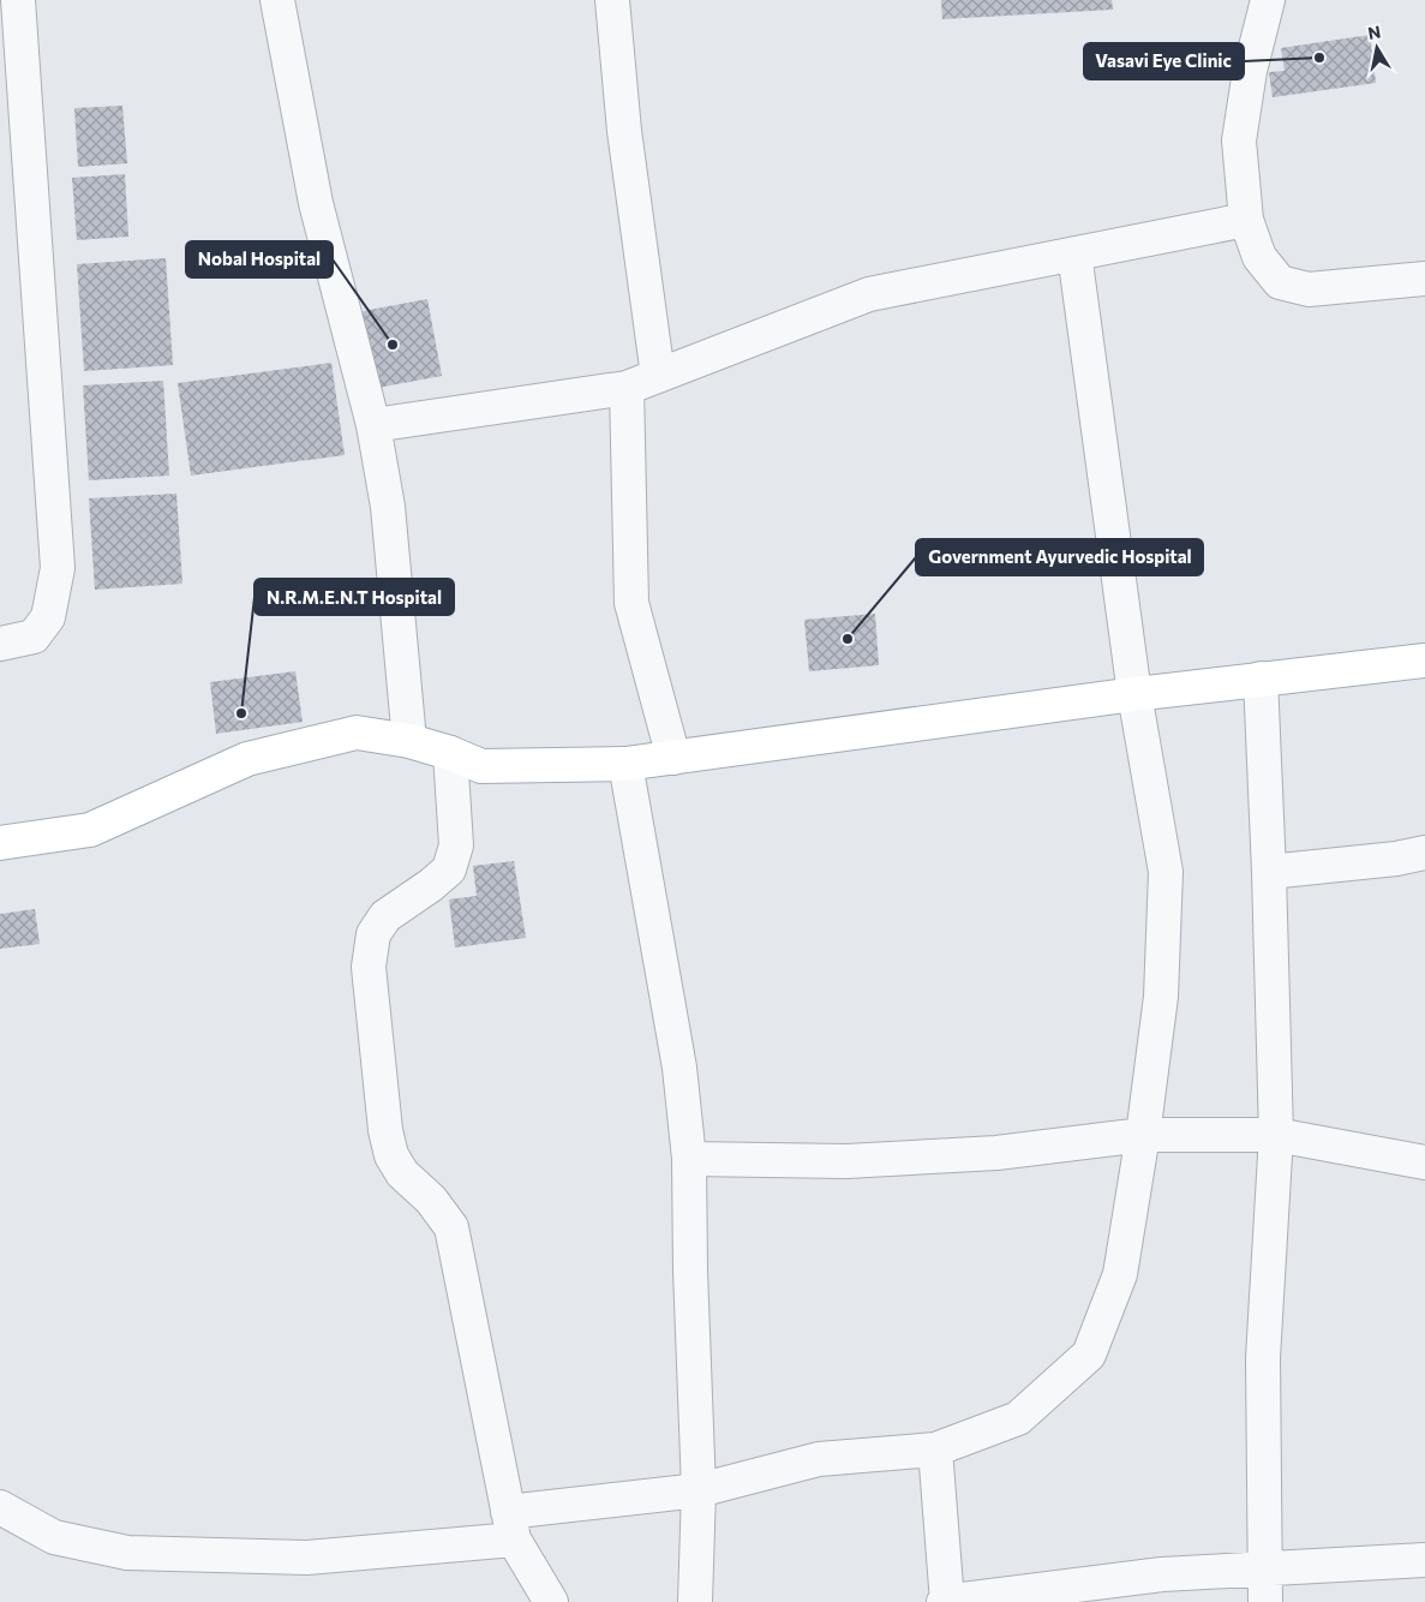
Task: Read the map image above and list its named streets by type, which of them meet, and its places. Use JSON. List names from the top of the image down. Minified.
{"places":["Vasavi Eye Clinic","Nobal Hospital","Government Ayurvedic Hospital","N.R.M.E.N.T Hospital"],"north":"top"}
